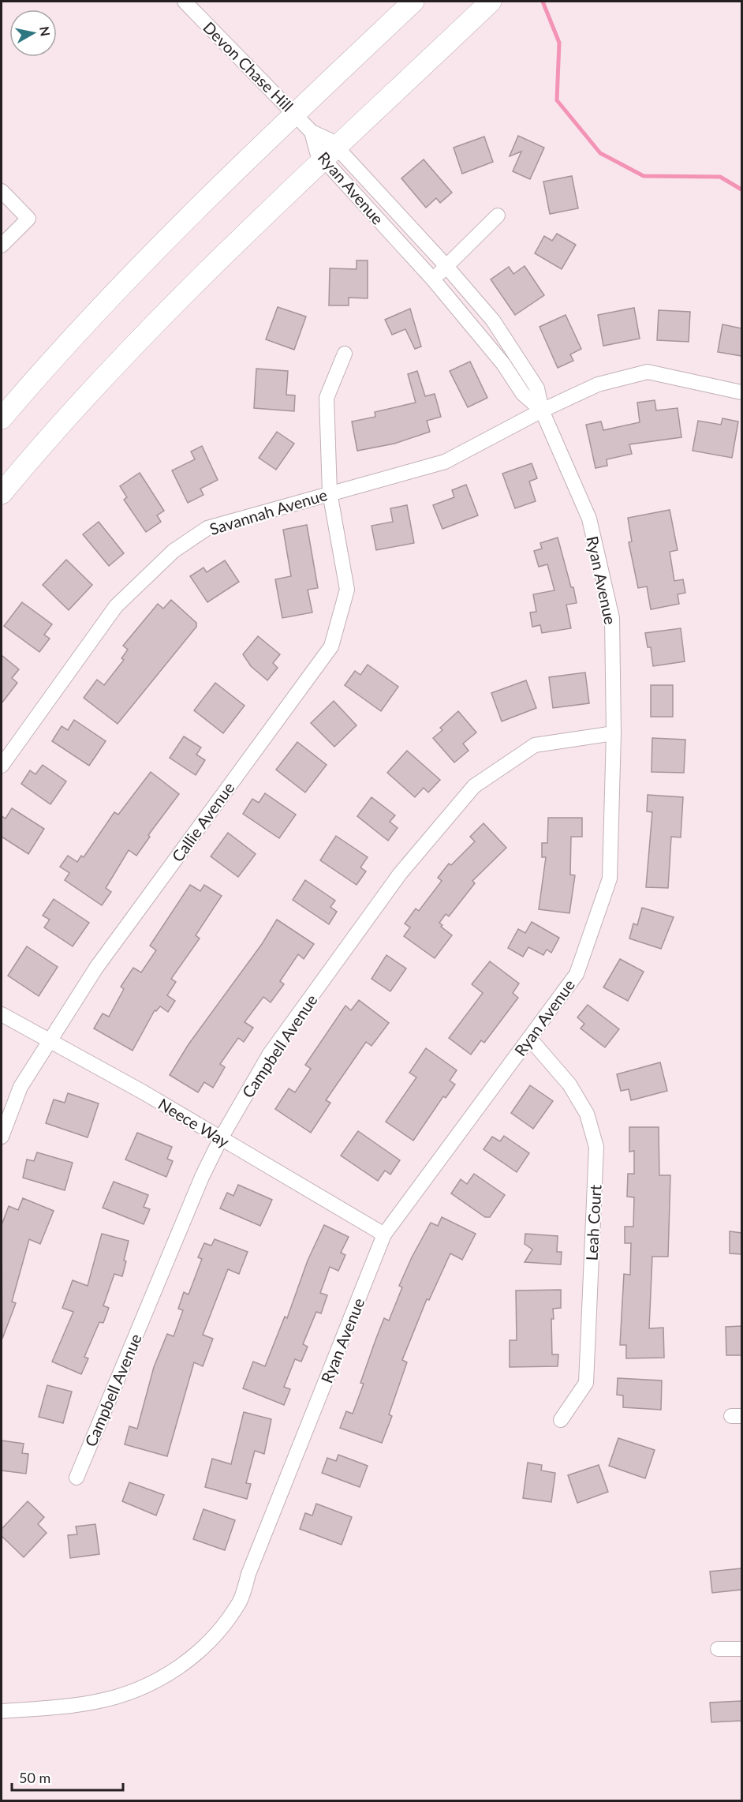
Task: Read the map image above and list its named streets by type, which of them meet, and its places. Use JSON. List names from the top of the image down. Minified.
{"streets":{"street":["Devon Chase Hill","Ryan Avenue","Savannah Avenue","Callie Avenue","Campbell Avenue","Neece Way","Leah Court"]},"crossings":[["Devon Chase Hill","Ryan Avenue"],["Ryan Avenue","Savannah Avenue"],["Ryan Avenue","Campbell Avenue"],["Ryan Avenue","Neece Way"],["Ryan Avenue","Leah Court"],["Savannah Avenue","Callie Avenue"],["Callie Avenue","Neece Way"],["Campbell Avenue","Neece Way"]],"scale_bar":"50 m","north":"right"}
